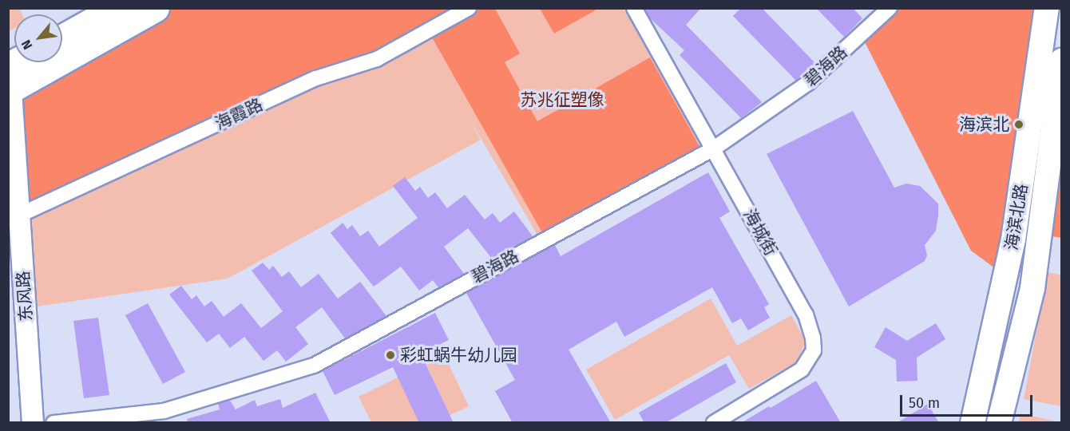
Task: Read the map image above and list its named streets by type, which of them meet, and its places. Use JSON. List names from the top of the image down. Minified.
{"streets":{"main road":["海滨北路"],"street":["碧海路","海霞路","海城街","东风路"]},"crossings":[["碧海路","海城街"],["海霞路","东风路"]],"parks":["苏兆征塑像"],"places":["海滨北","彩虹蜗牛幼儿园"],"scale_bar":"50 m","north":"bottom left"}
